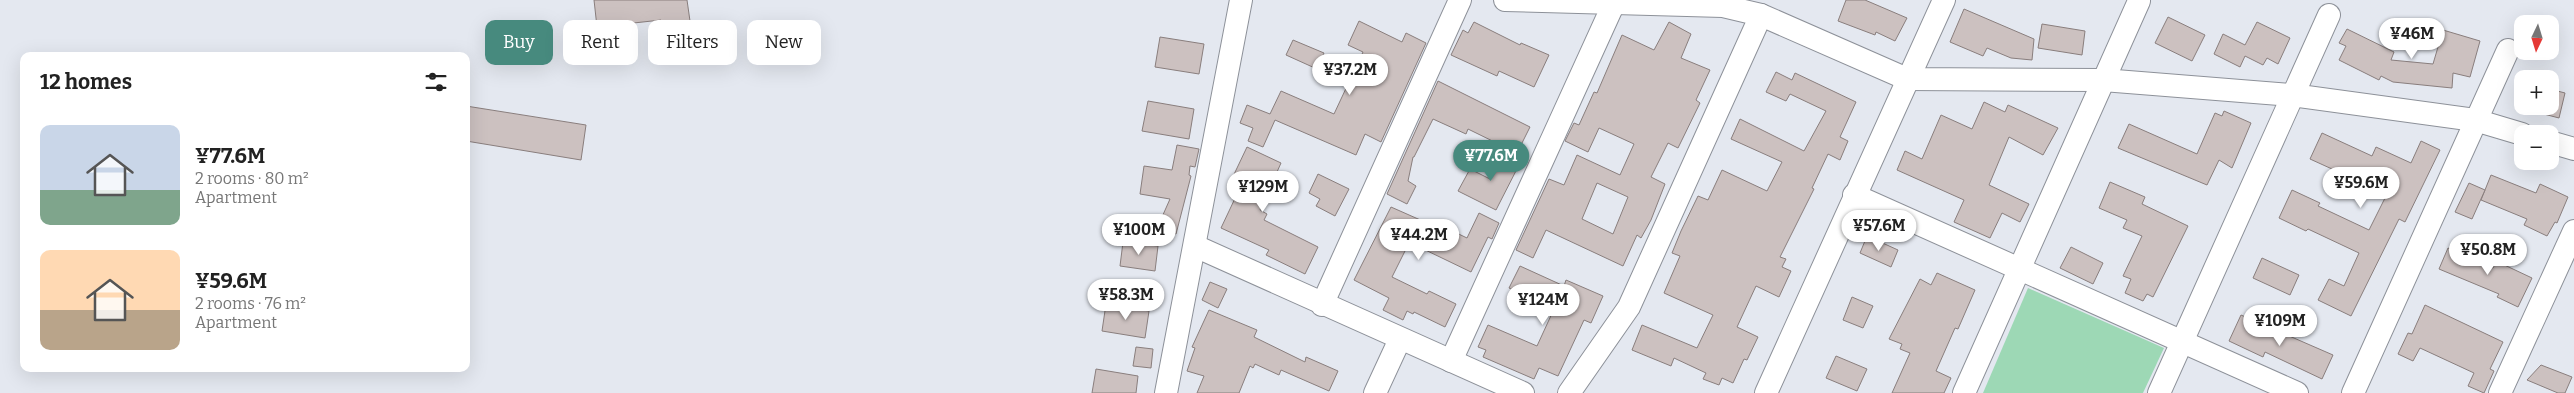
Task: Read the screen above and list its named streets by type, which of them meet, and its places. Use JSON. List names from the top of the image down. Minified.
{"north":"bottom","page":{"map_buttons":["+","−"],"price":["¥46M","¥37.2M","¥77.6M","¥59.6M","¥129M","¥57.6M","¥100M","¥44.2M","¥50.8M","¥58.3M","¥124M","¥109M"],"chip":["Buy","Rent","Filters","New"],"heading":"12 homes","list":[{"name":"¥77.6M","note":"2 rooms · 80 m² · Apartment"},{"name":"¥59.6M","note":"2 rooms · 76 m² · Apartment"}]}}
